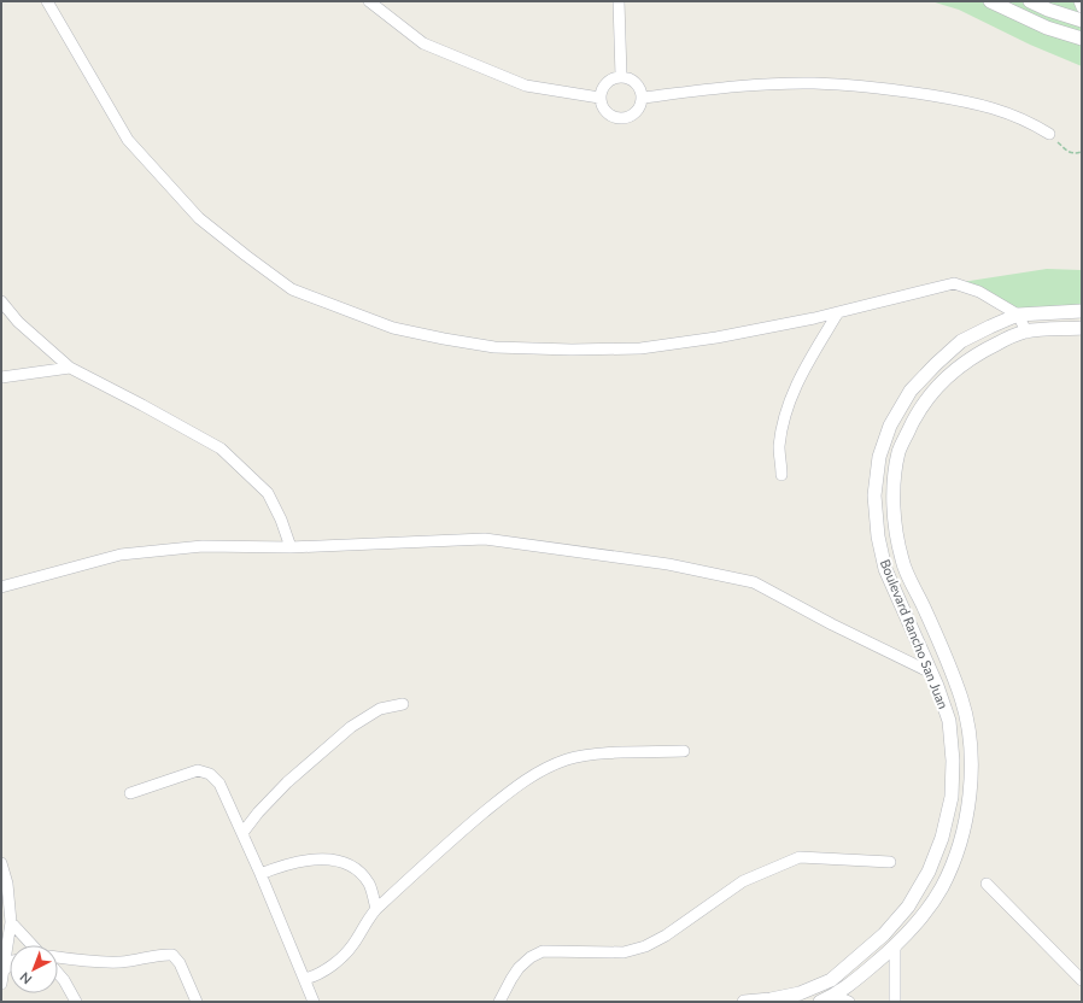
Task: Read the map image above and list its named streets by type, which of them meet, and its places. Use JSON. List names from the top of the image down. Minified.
{"streets":{"street":["Boulevard Rancho San Juan"]},"north":"bottom left"}
